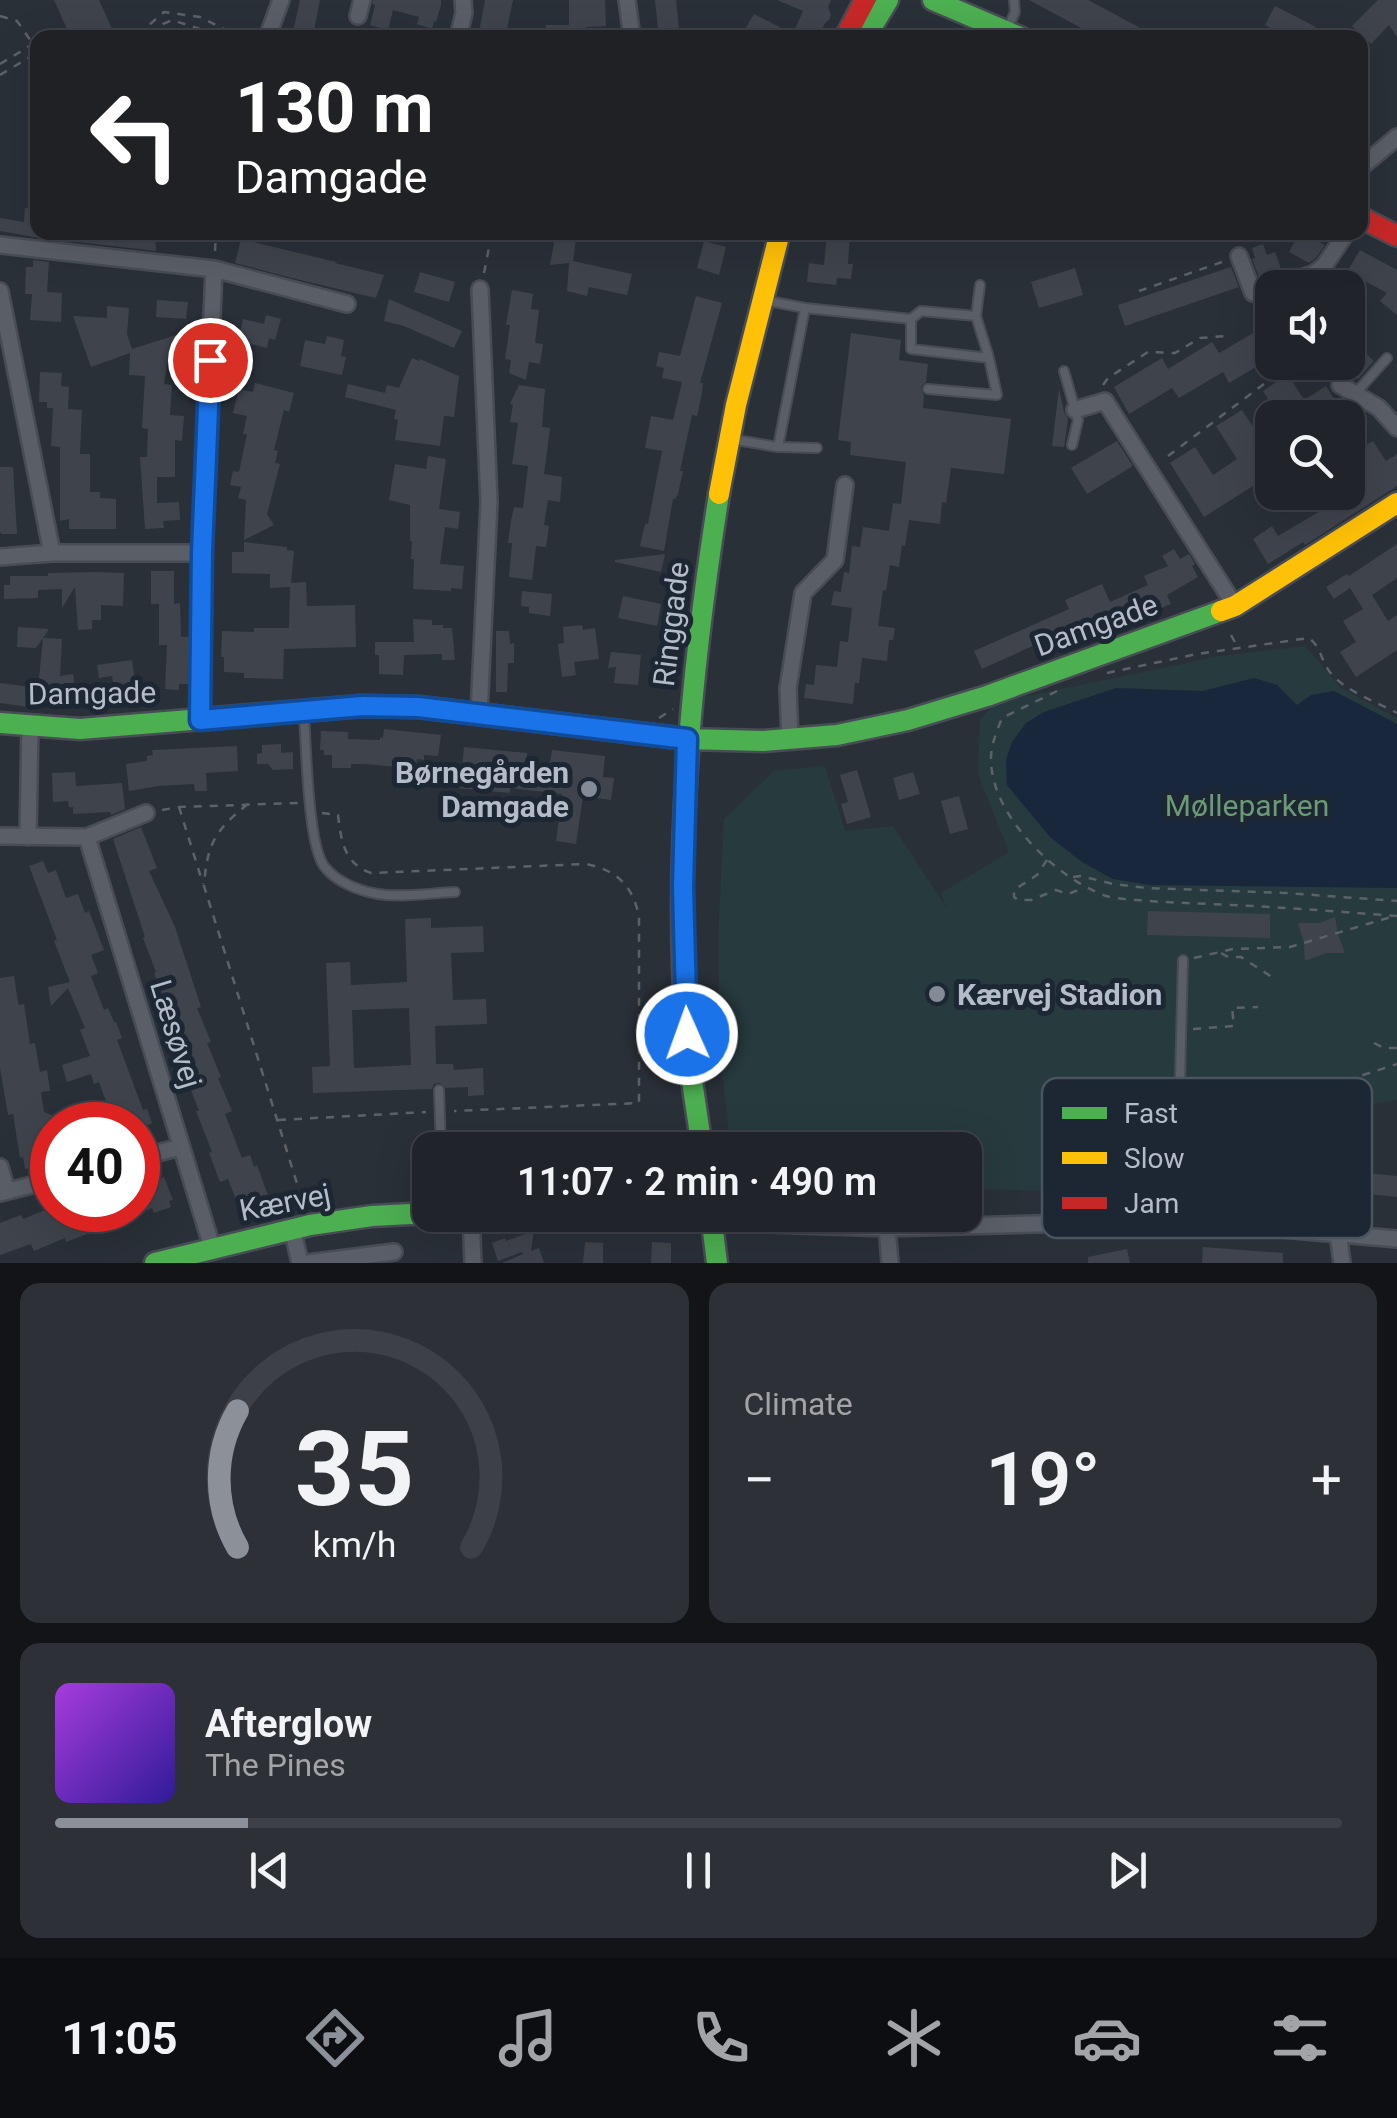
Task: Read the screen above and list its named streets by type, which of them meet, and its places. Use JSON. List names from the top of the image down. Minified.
{"streets":{"street":["Ringgade","Damgade","Læsøvej","Kærvej"]},"crossings":[["Ringgade","Damgade"],["Læsøvej","Kærvej"]],"parks":["Mølleparken"],"places":["Børnegården Damgade","Kærvej Stadion"],"legend":["Fast","Slow","Jam"],"page":{"turn":["130 m","Damgade"],"limit":"40","trip":"11:07 · 2 min · 490 m","tile":"Climate","heat":["−","19°","+"],"song":["Afterglow","The Pines"],"tabs":"11:05","gauge":["35","km/h"]}}
